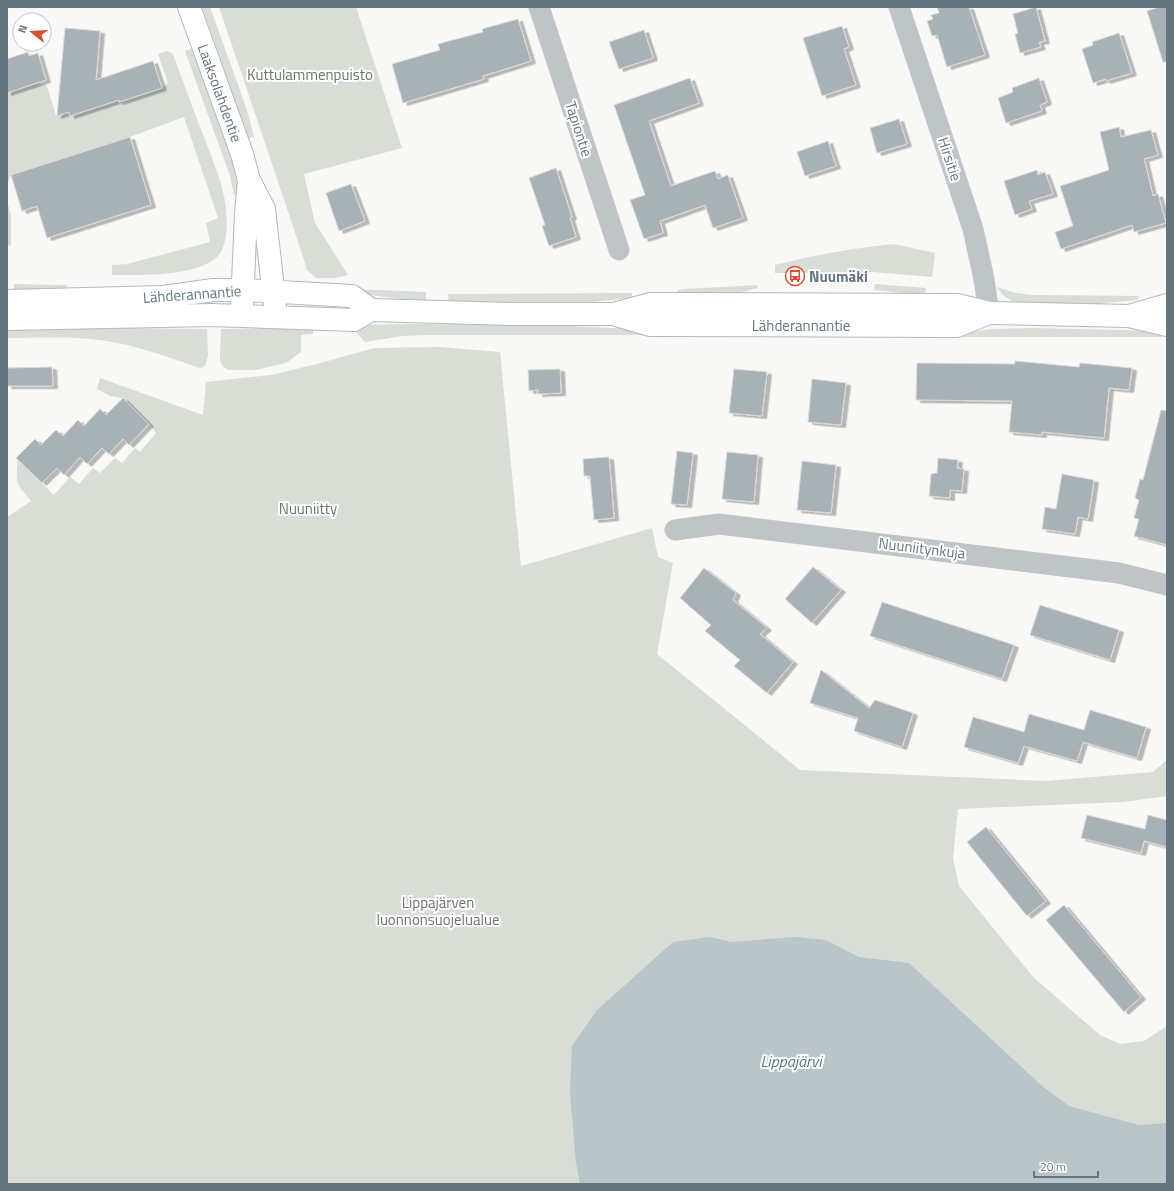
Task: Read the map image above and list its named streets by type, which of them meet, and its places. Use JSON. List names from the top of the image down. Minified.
{"streets":{"main road":["Laaksolahdentie","Lähderannantie"],"street":["Tapiontie","Hirsitie","Nuuniitynkuja"]},"crossings":[["Laaksolahdentie","Lähderannantie"],["Hirsitie","Lähderannantie"]],"water":["Lippajärvi"],"parks":["Kuttulammenpuisto","Nuuniitty","Lippajärven luonnonsuojelualue"],"places":{"bus stop":["Nuumäki"]},"scale_bar":"20 m","north":"left"}
